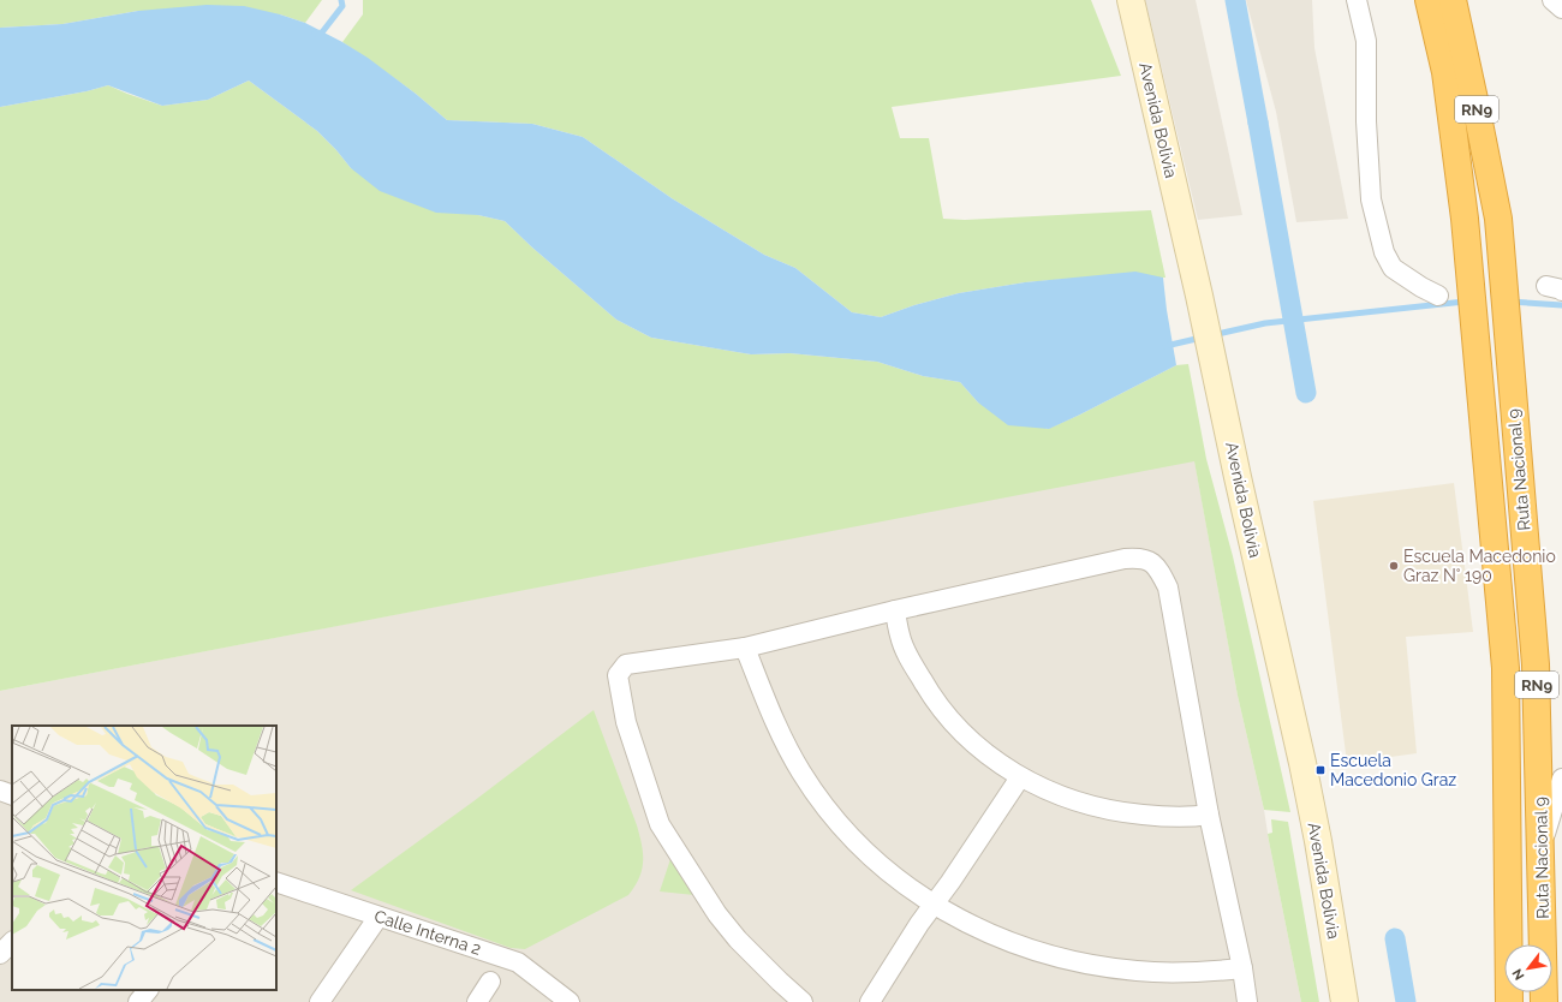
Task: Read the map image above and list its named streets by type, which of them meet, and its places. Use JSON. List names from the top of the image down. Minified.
{"streets":{"highway":["RN9","Ruta Nacional 9"],"street":["Avenida Bolivia","Calle Interna 2"]},"places":{"other":["Escuela Macedonio Graz N° 190"],"transit":["Escuela Macedonio Graz"]},"north":"bottom left"}
